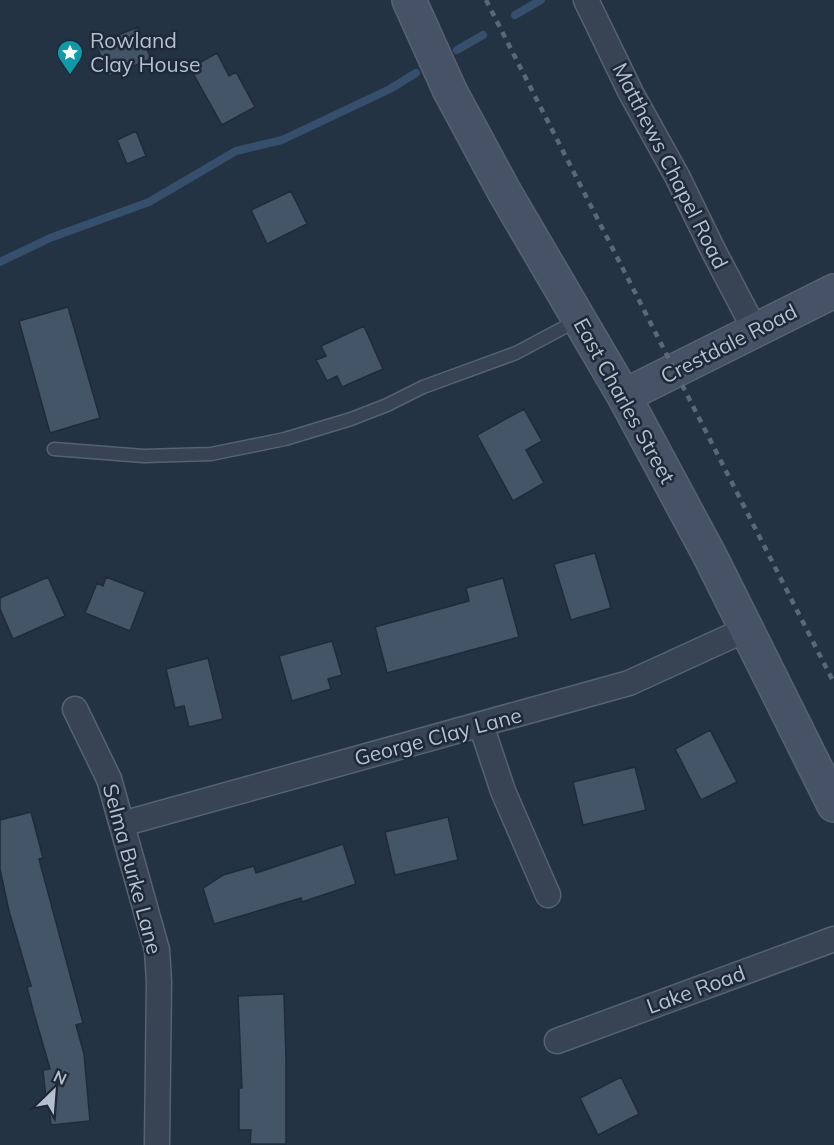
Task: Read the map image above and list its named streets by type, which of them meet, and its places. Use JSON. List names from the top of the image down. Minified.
{"streets":{"street":["Matthews Chapel Road","Crestdale Road","East Charles Street","George Clay Lane","Selma Burke Lane","Lake Road"]},"crossings":[["Matthews Chapel Road","Crestdale Road"],["Crestdale Road","East Charles Street"],["East Charles Street","George Clay Lane"],["George Clay Lane","Selma Burke Lane"]],"places":{"place":["Rowland Clay House"]},"north":"top right"}
